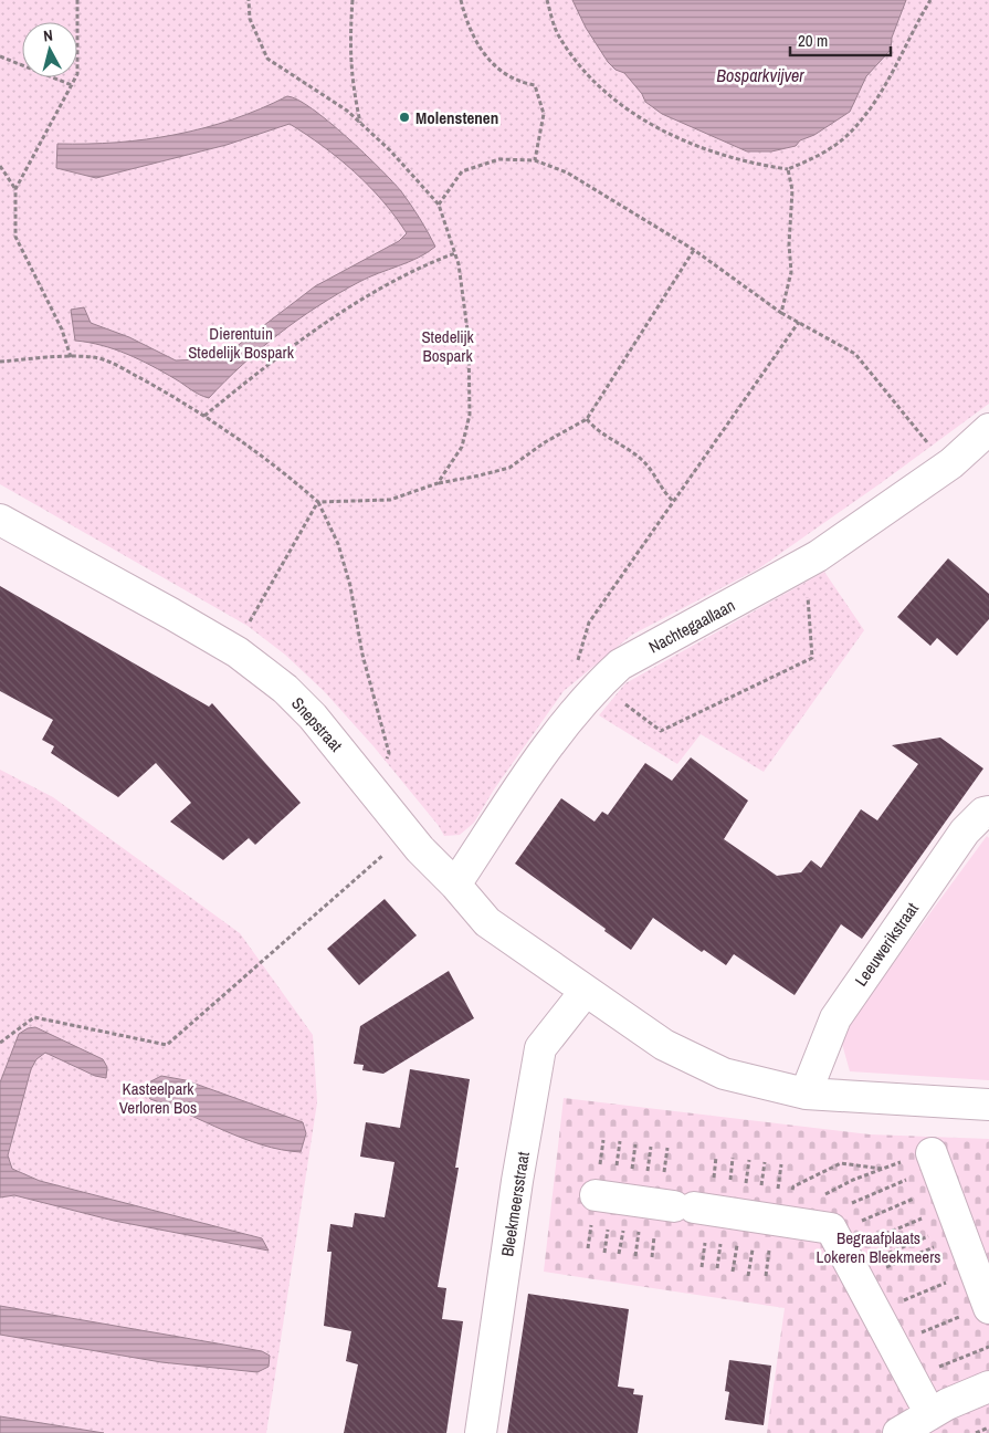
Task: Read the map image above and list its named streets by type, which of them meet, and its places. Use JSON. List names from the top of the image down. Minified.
{"streets":{"street":["Nachtegaallaan","Snepstraat","Leeuwerikstraat","Bleekmeersstraat"]},"crossings":[["Nachtegaallaan","Snepstraat"],["Snepstraat","Bleekmeersstraat"]],"water":["Bosparkvijver"],"parks":["Dierentuin Stedelijk Bospark","Stedelijk Bospark","Kasteelpark Verloren Bos","Begraafplaats Lokeren Bleekmeers"],"places":["Molenstenen"],"scale_bar":"20 m","north":"top"}
